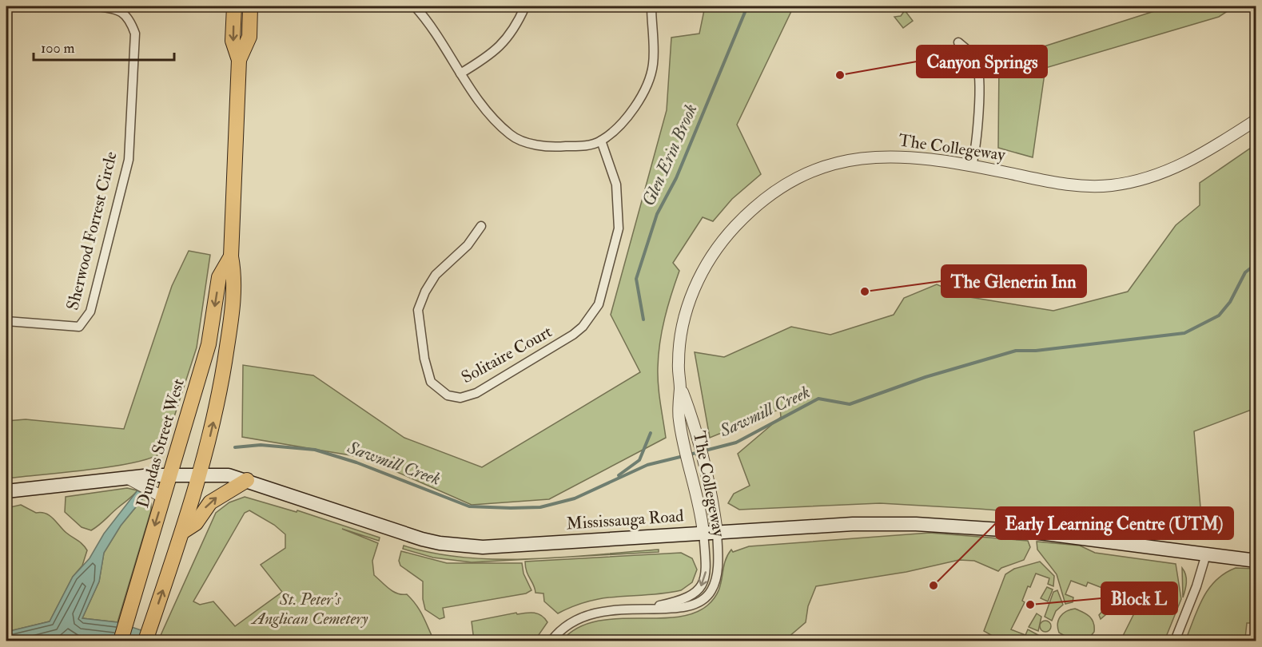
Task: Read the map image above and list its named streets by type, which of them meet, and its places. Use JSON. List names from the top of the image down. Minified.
{"streets":{"main road":["Dundas Street West","Mississauga Road"],"street":["The Collegeway","Sherwood Forrest Circle","Solitaire Court"]},"crossings":[["The Collegeway","Mississauga Road"],["Dundas Street West","Mississauga Road"]],"water":["Glen Erin Brook","Sawmill Creek"],"parks":["St. Peter's Anglican Cemetery"],"places":["Canyon Springs","The Glenerin Inn","Early Learning Centre (UTM)","Block L"],"scale_bar":"100 m"}
